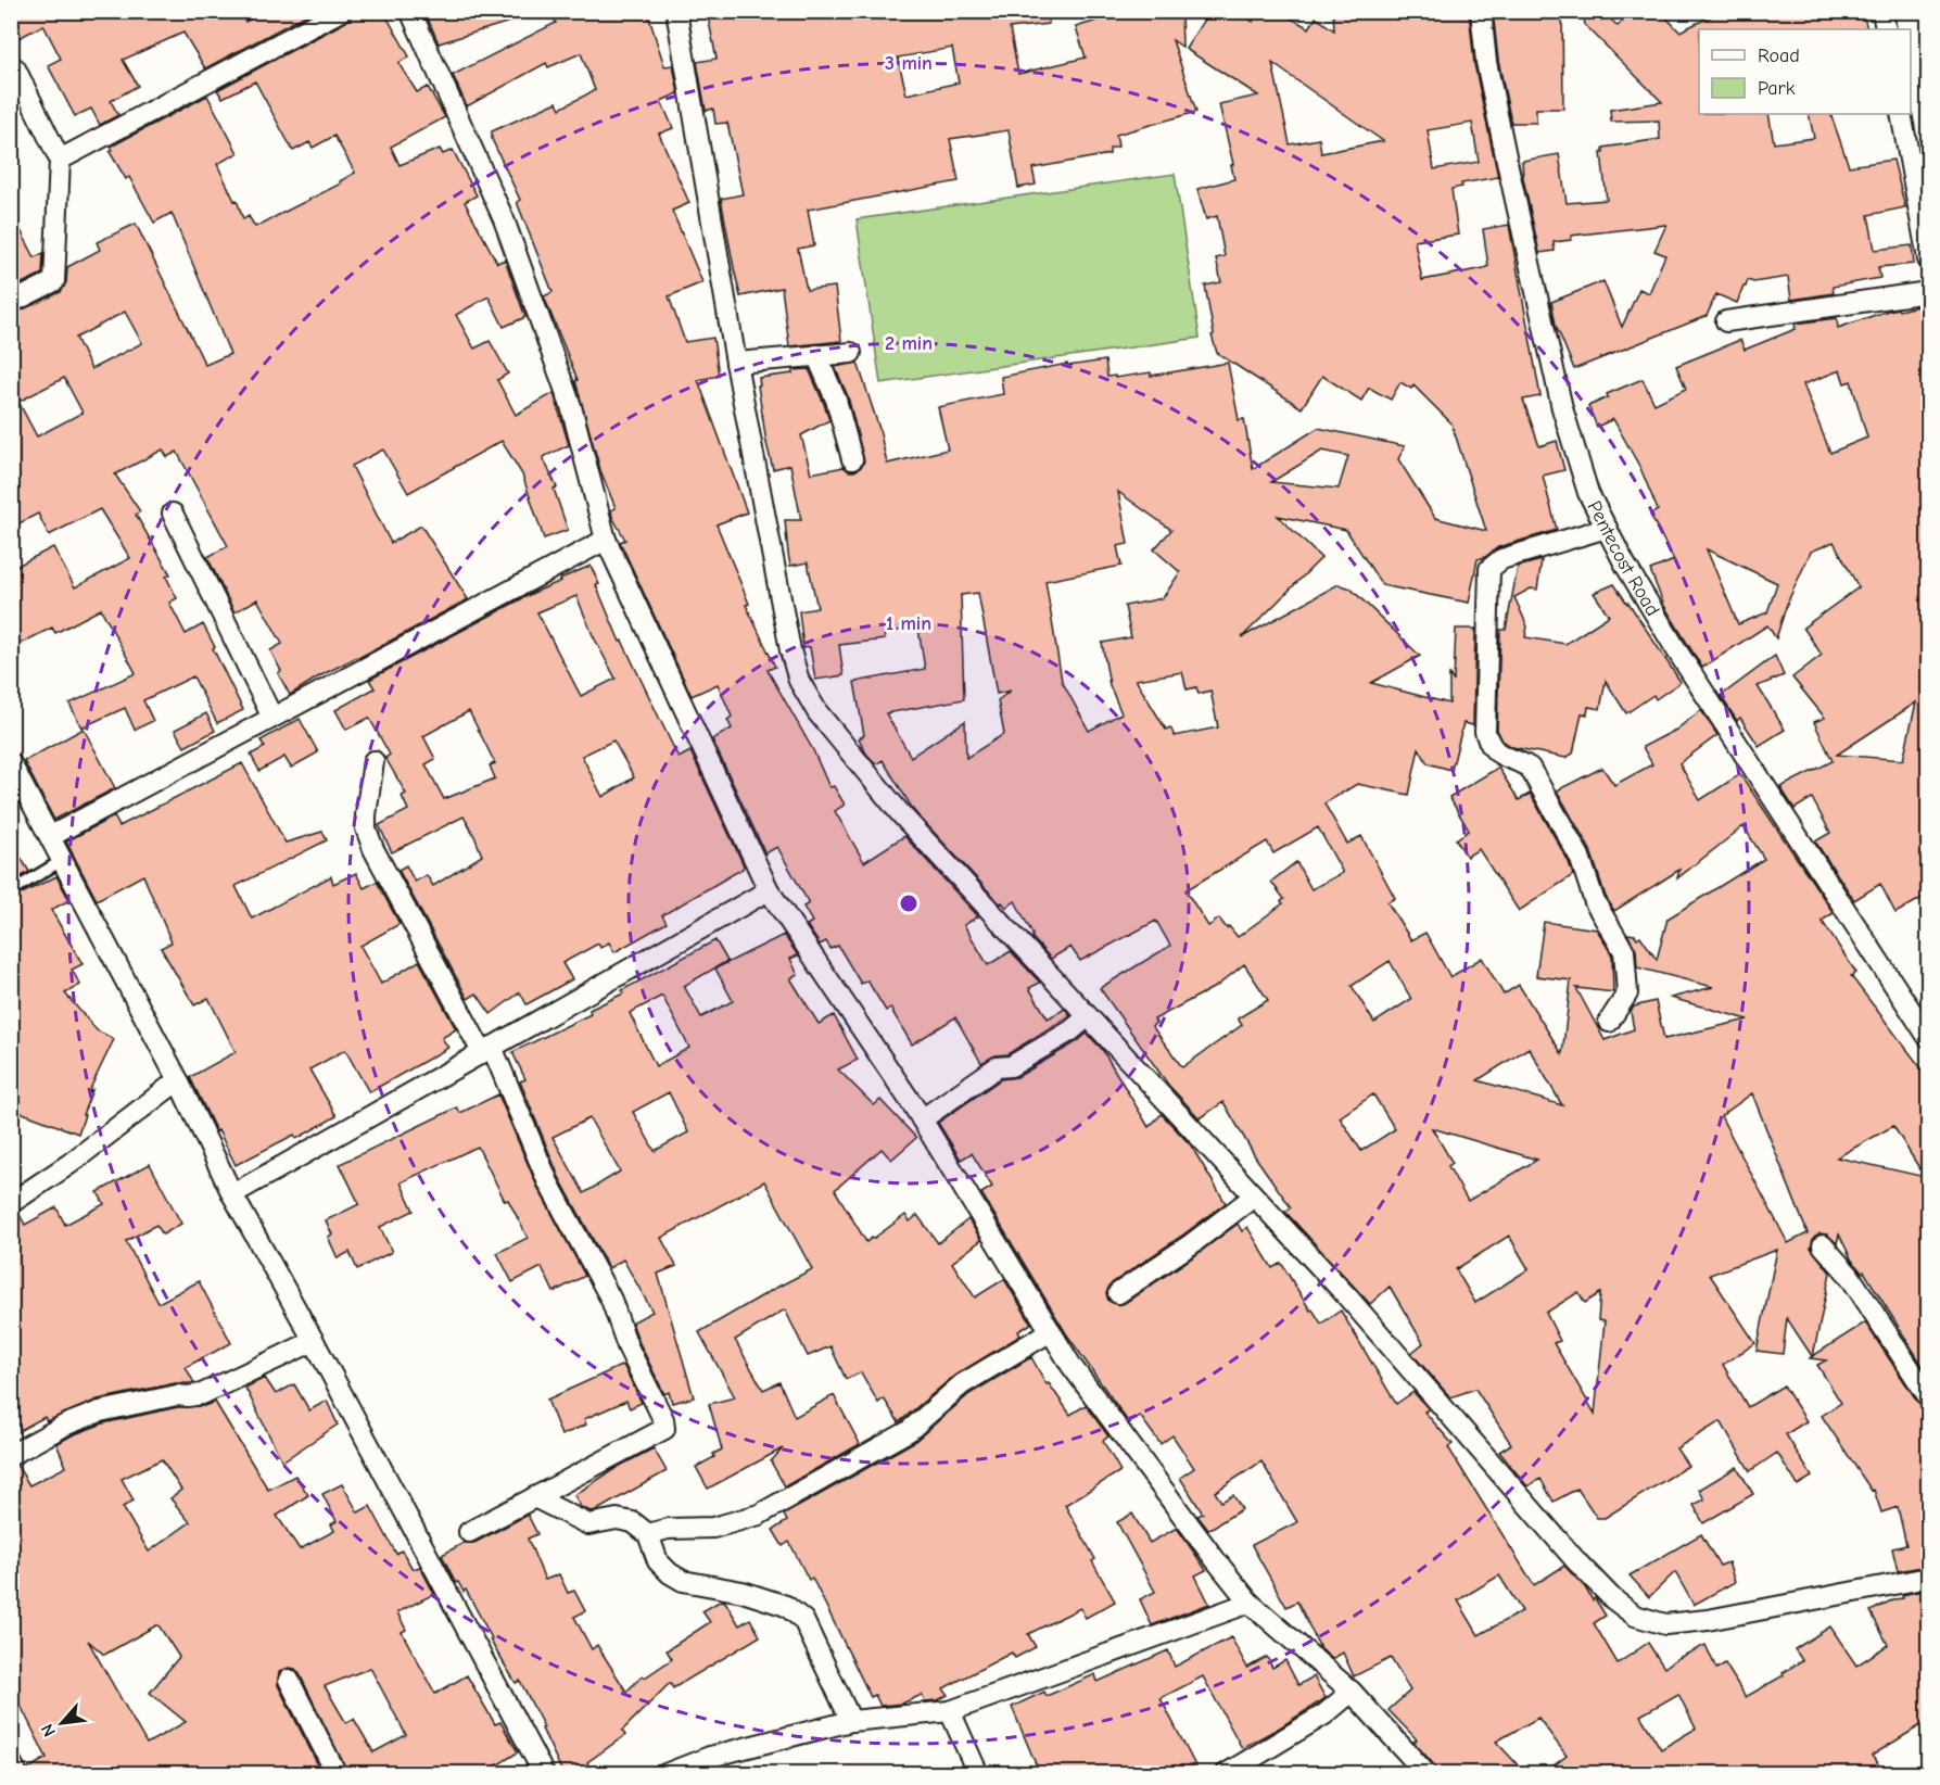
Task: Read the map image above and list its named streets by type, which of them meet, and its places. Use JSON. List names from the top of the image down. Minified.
{"streets":{"street":["Pentecost Road"]},"legend":["Road","Park"],"north":"bottom left","rings":["3 min","2 min","1 min"]}
